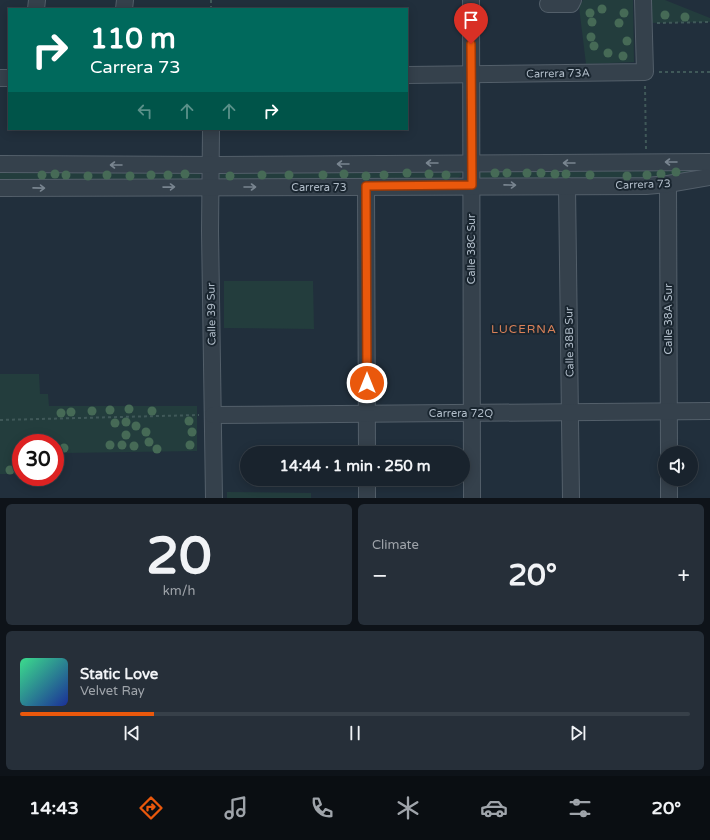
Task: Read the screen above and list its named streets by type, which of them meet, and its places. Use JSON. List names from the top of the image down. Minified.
{"streets":{"street":["Carrera 73A","Carrera 73","Calle 38C Sur","Calle 39 Sur","Calle 38A Sur","Calle 38B Sur","Carrera 72Q"]},"crossings":[["Carrera 73A","Calle 38C Sur"],["Carrera 73","Calle 38C Sur"],["Carrera 73","Calle 39 Sur"],["Carrera 73","Calle 38A Sur"],["Carrera 73","Calle 38B Sur"],["Calle 38C Sur","Carrera 72Q"],["Calle 39 Sur","Carrera 72Q"],["Calle 38A Sur","Carrera 72Q"],["Calle 38B Sur","Carrera 72Q"]],"districts":["LUCERNA"],"page":{"turn":["110 m","Carrera 73"],"limit":"30","trip":"14:44 · 1 min · 250 m","tile":[["20","km/h"],"Climate"],"heat":["−","20°","+"],"song":["Static Love","Velvet Ray"],"tabs":["14:43","20°"]}}
